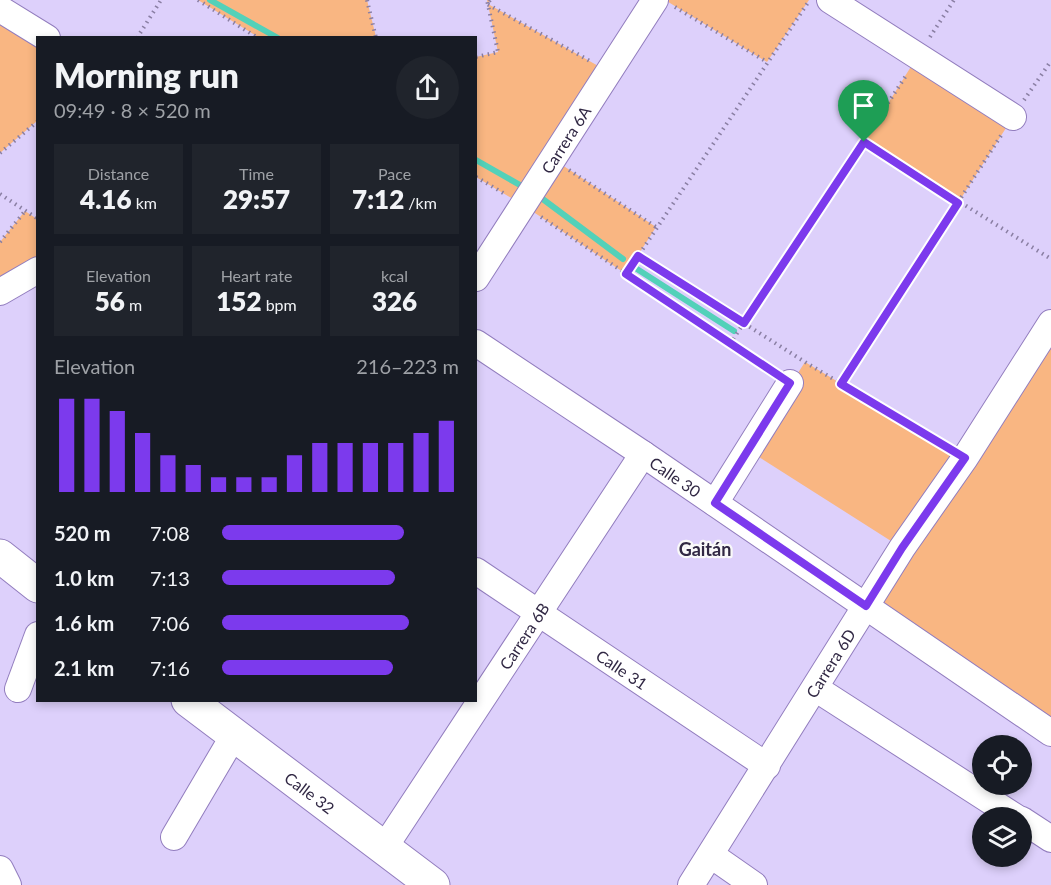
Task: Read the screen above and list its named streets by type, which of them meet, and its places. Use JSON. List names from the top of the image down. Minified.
{"streets":{"main road":["Calle 32"],"street":["Carrera 6A","Calle 30","Carrera 6B","Carrera 6D","Calle 31"]},"crossings":[["Calle 30","Carrera 6B"],["Calle 30","Carrera 6D"],["Carrera 6B","Calle 31"],["Carrera 6B","Calle 32"],["Carrera 6D","Calle 31"]],"districts":["Gaitán"],"page":{"heading":["Morning run","09:49 · 8 × 520 m"],"stats":[["Distance","4.16 km"],["Time","29:57"],["Pace","7:12 /km"],["Elevation","56 m"],["Heart rate","152 bpm"],["kcal","326"]],"chart":["Elevation","216–223 m"],"list":[{"name":"520 m","note":"7:08"},{"name":"1.0 km","note":"7:13"},{"name":"1.6 km","note":"7:06"},{"name":"2.1 km","note":"7:16"}]}}
